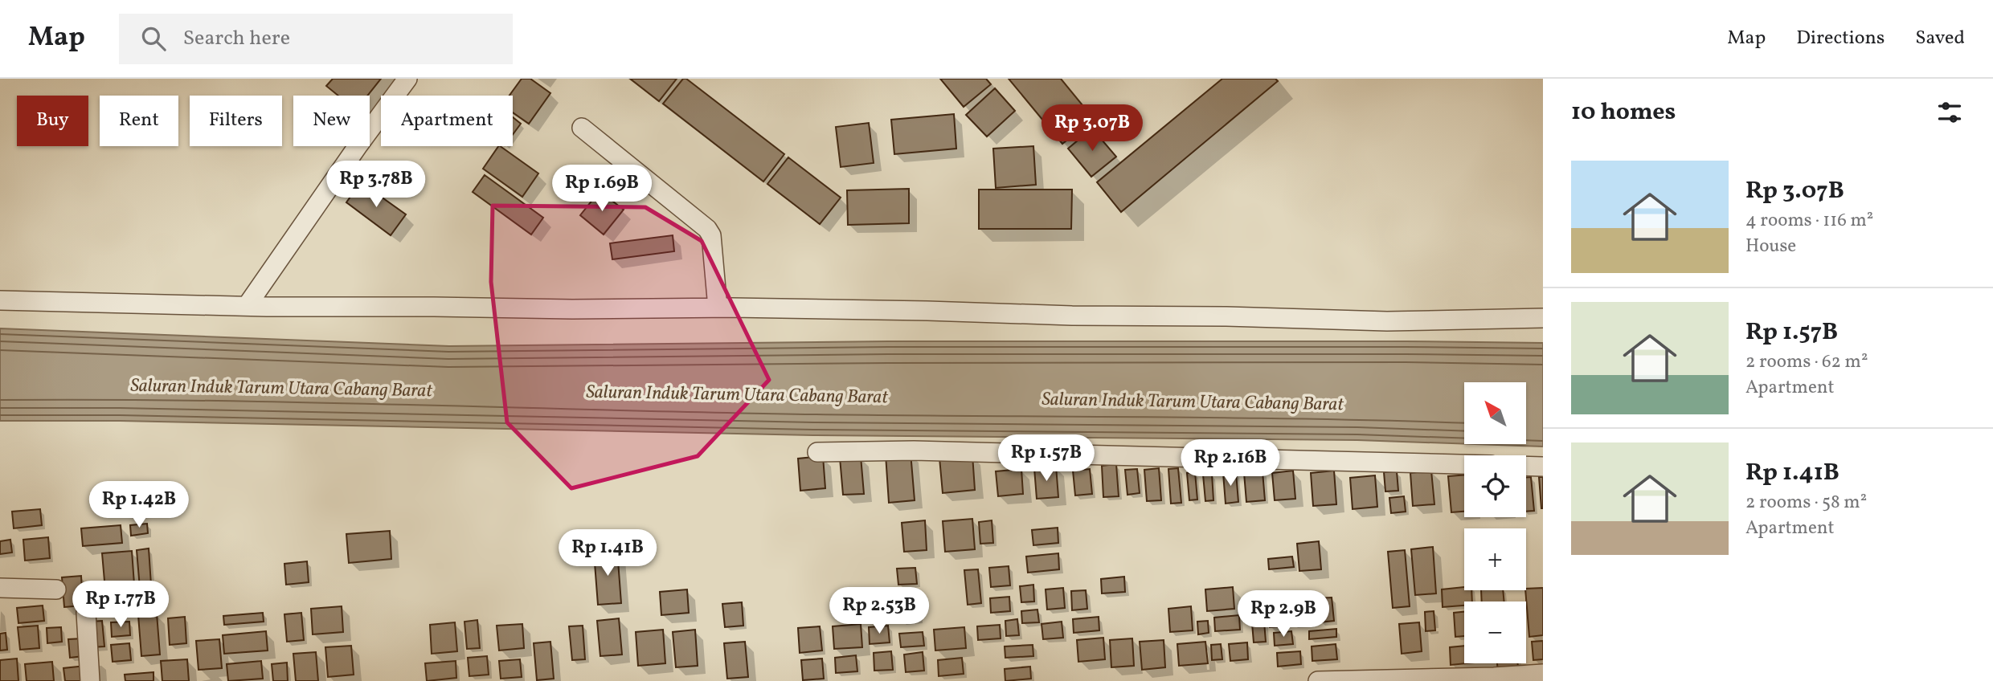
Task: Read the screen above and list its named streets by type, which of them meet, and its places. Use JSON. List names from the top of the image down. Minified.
{"water":["Saluran Induk Tarum Utara Cabang Barat"],"north":"top left","page":{"header":"Map","search":"Search here","nav":["Map","Directions","Saved"],"heading":"10 homes","chip":["Buy","Rent","Filters","New","Apartment"],"price":["Rp 3.07B","Rp 3.78B","Rp 1.69B","Rp 1.57B","Rp 2.16B","Rp 1.42B","Rp 1.41B","Rp 1.77B","Rp 2.53B","Rp 2.9B"],"list":[{"name":"Rp 3.07B","note":"4 rooms · 116 m² · House"},{"name":"Rp 1.57B","note":"2 rooms · 62 m² · Apartment"},{"name":"Rp 1.41B","note":"2 rooms · 58 m² · Apartment"}],"map_buttons":["+","−"]}}
